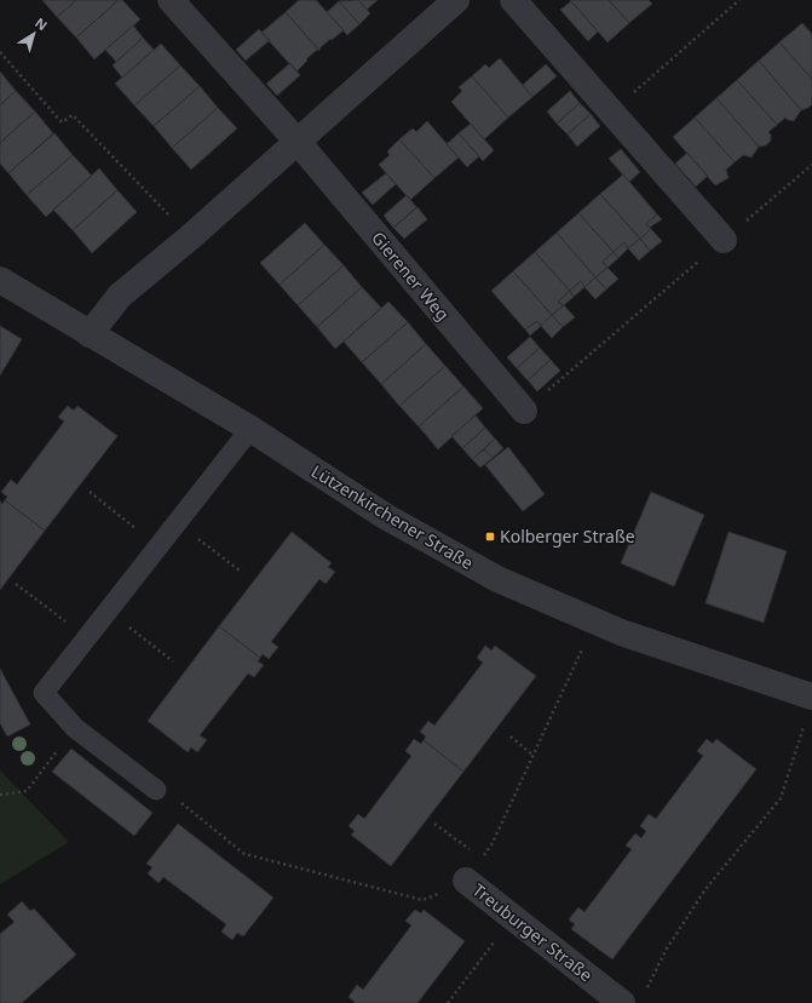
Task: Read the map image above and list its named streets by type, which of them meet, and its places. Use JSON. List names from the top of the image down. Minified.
{"streets":{"street":["Gierener Weg","Lützenkirchener Straße","Treuburger Straße"]},"places":{"transit":["Kolberger Straße"]},"north":"top right"}
